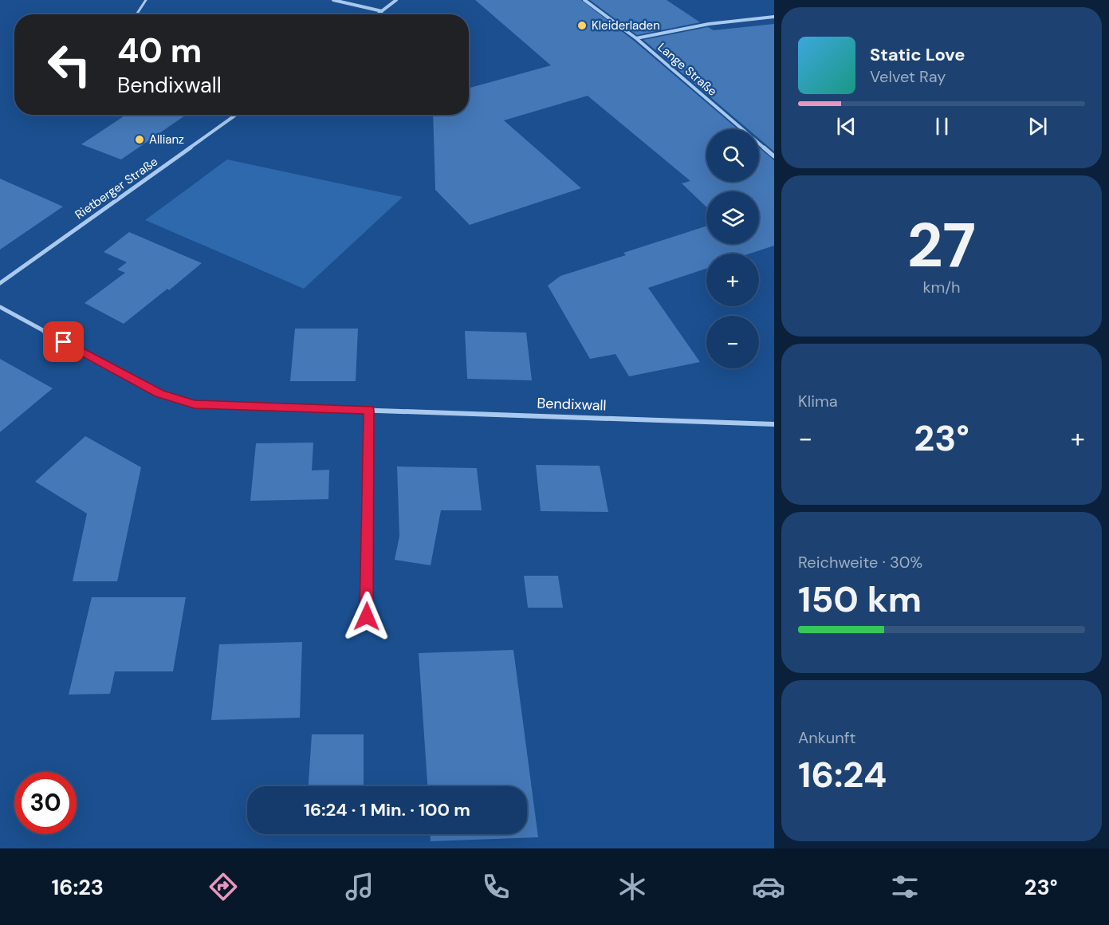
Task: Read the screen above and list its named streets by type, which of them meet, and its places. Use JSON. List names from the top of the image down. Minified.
{"streets":{"street":["Lange Straße","Rietberger Straße","Bendixwall"]},"places":["Kleiderladen","Allianz"],"page":{"turn":["40 m","Bendixwall"],"song":["Static Love","Velvet Ray"],"map_buttons":["+","−"],"tile":[["27","km/h"],"Klima",["Reichweite · 30%","150 km"],["Ankunft","16:24"]],"heat":["−","23°","+"],"limit":"30","trip":"16:24 · 1 Min. · 100 m","tabs":["16:23","23°"]}}
